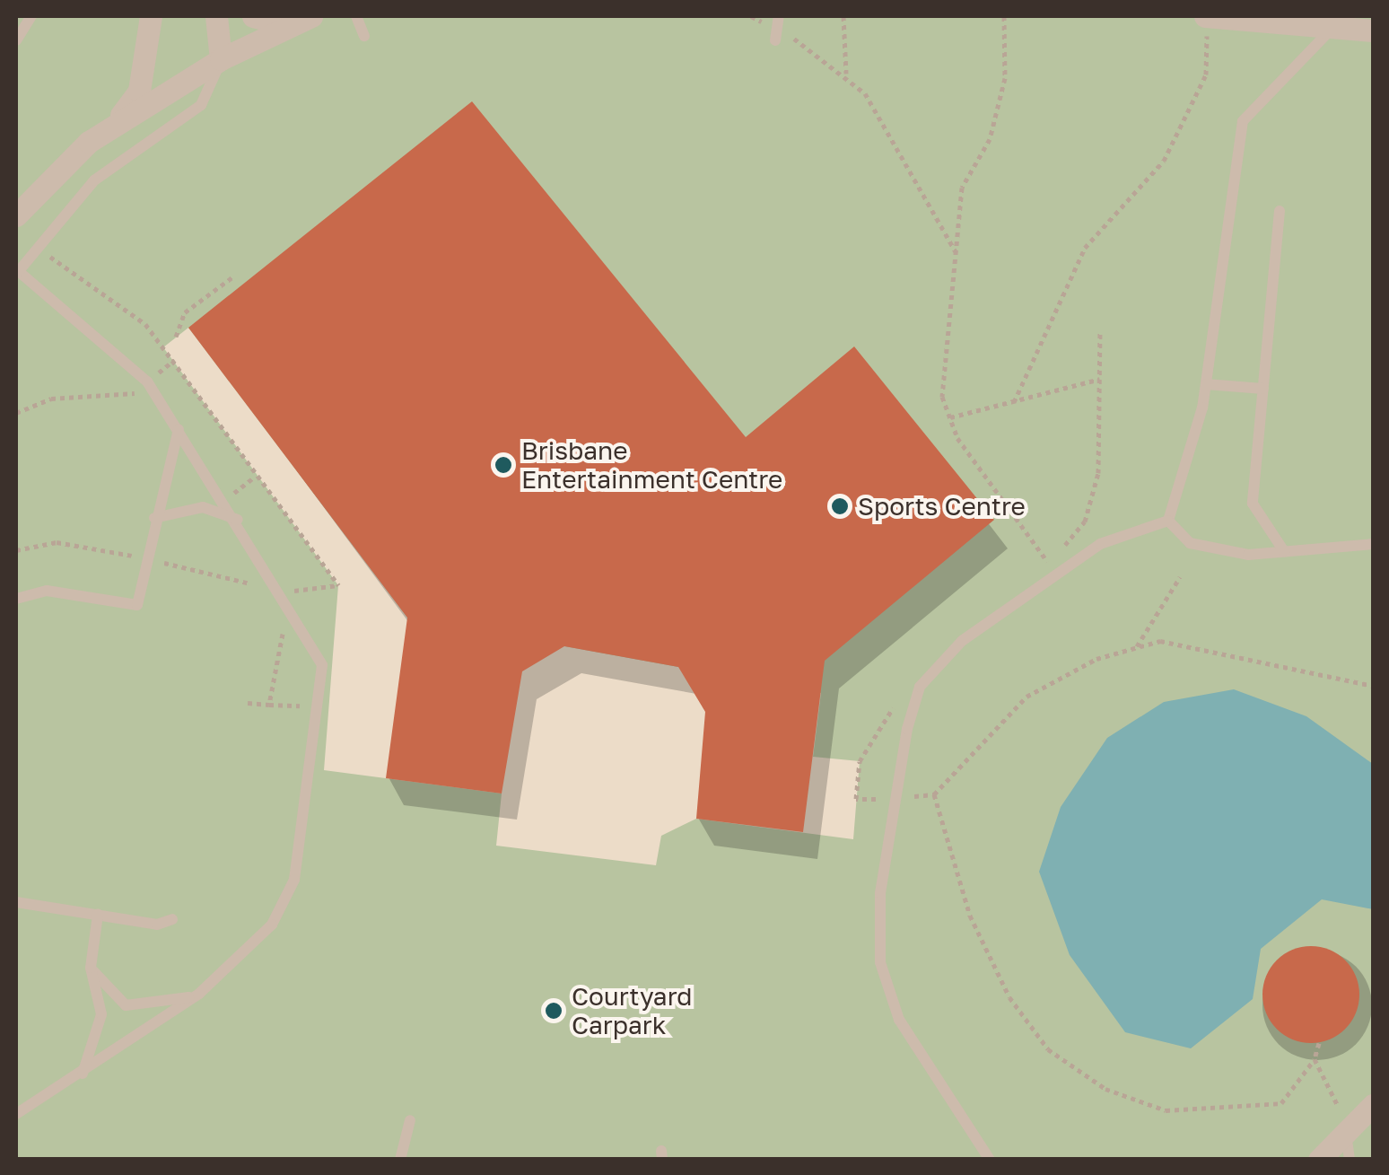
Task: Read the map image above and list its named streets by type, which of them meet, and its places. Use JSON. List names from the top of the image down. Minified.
{"places":["Brisbane Entertainment Centre","Sports Centre","Courtyard Carpark"]}
